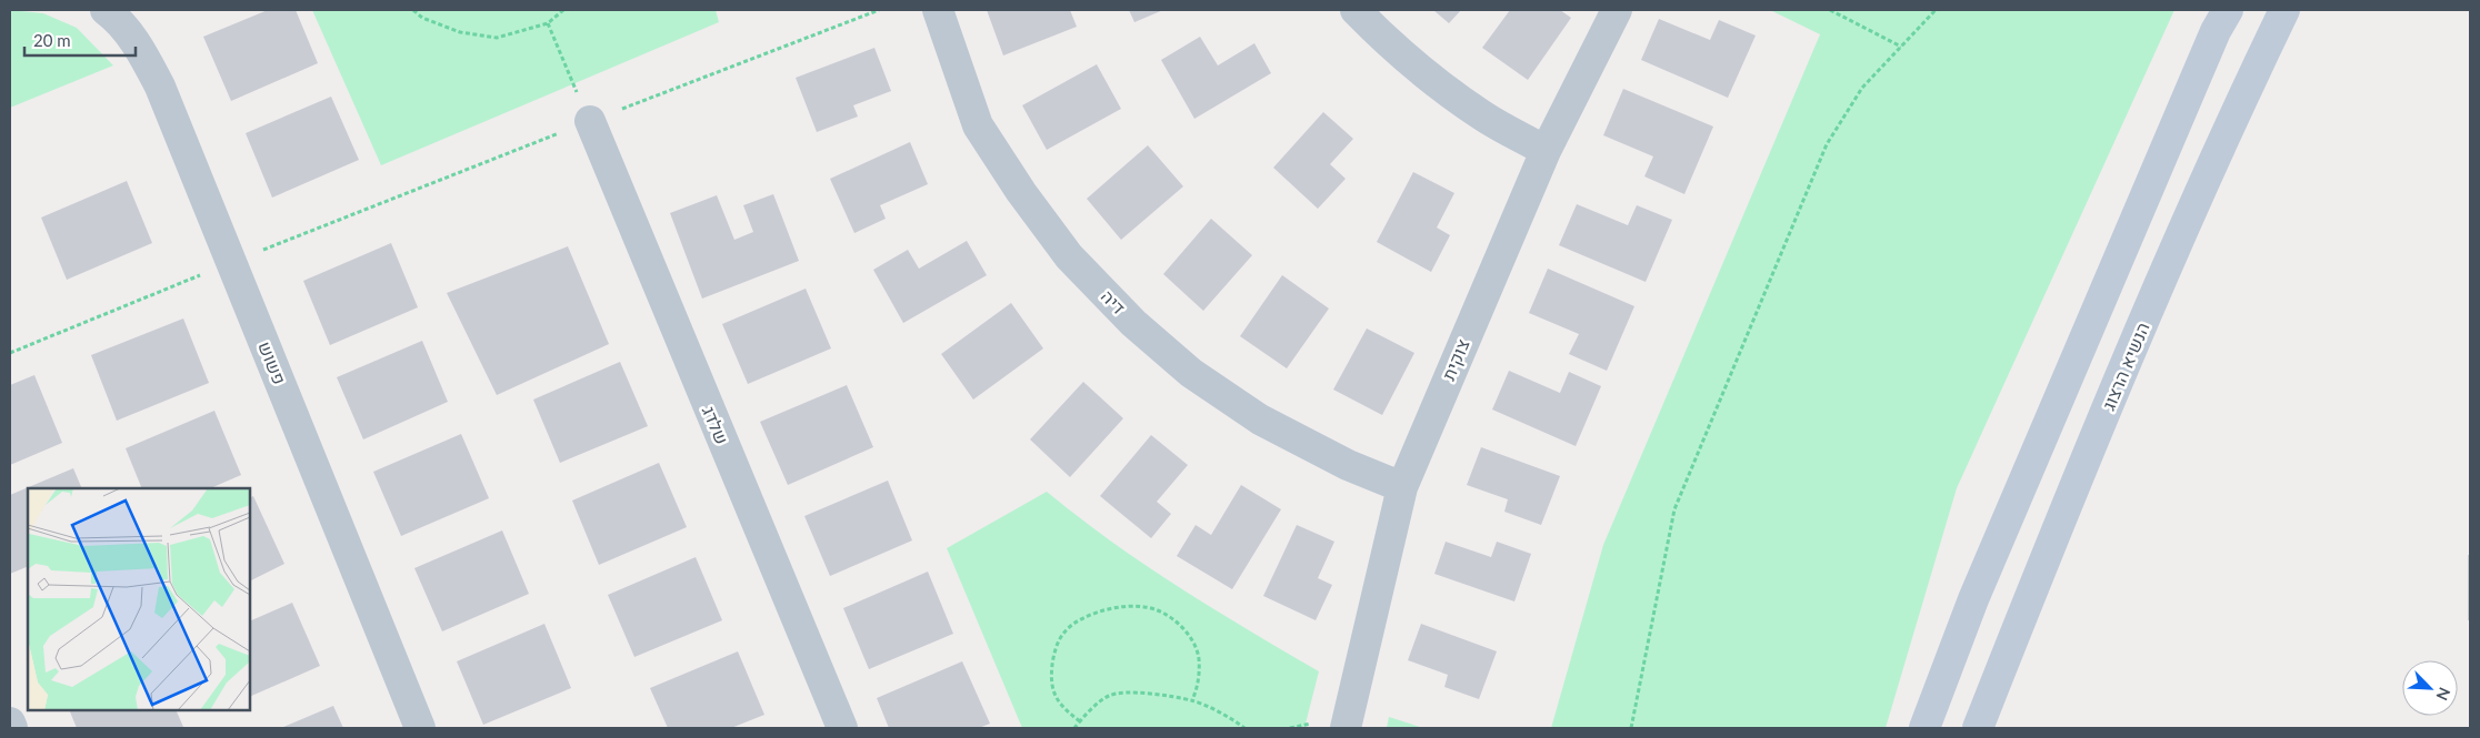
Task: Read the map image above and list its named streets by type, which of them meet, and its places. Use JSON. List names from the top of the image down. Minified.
{"streets":{"street":["דיה","צוקית","פשוש","הנשיא הרצוג","שלדג"]},"crossings":[["דיה","צוקית"]],"scale_bar":"20 m","north":"bottom right"}
